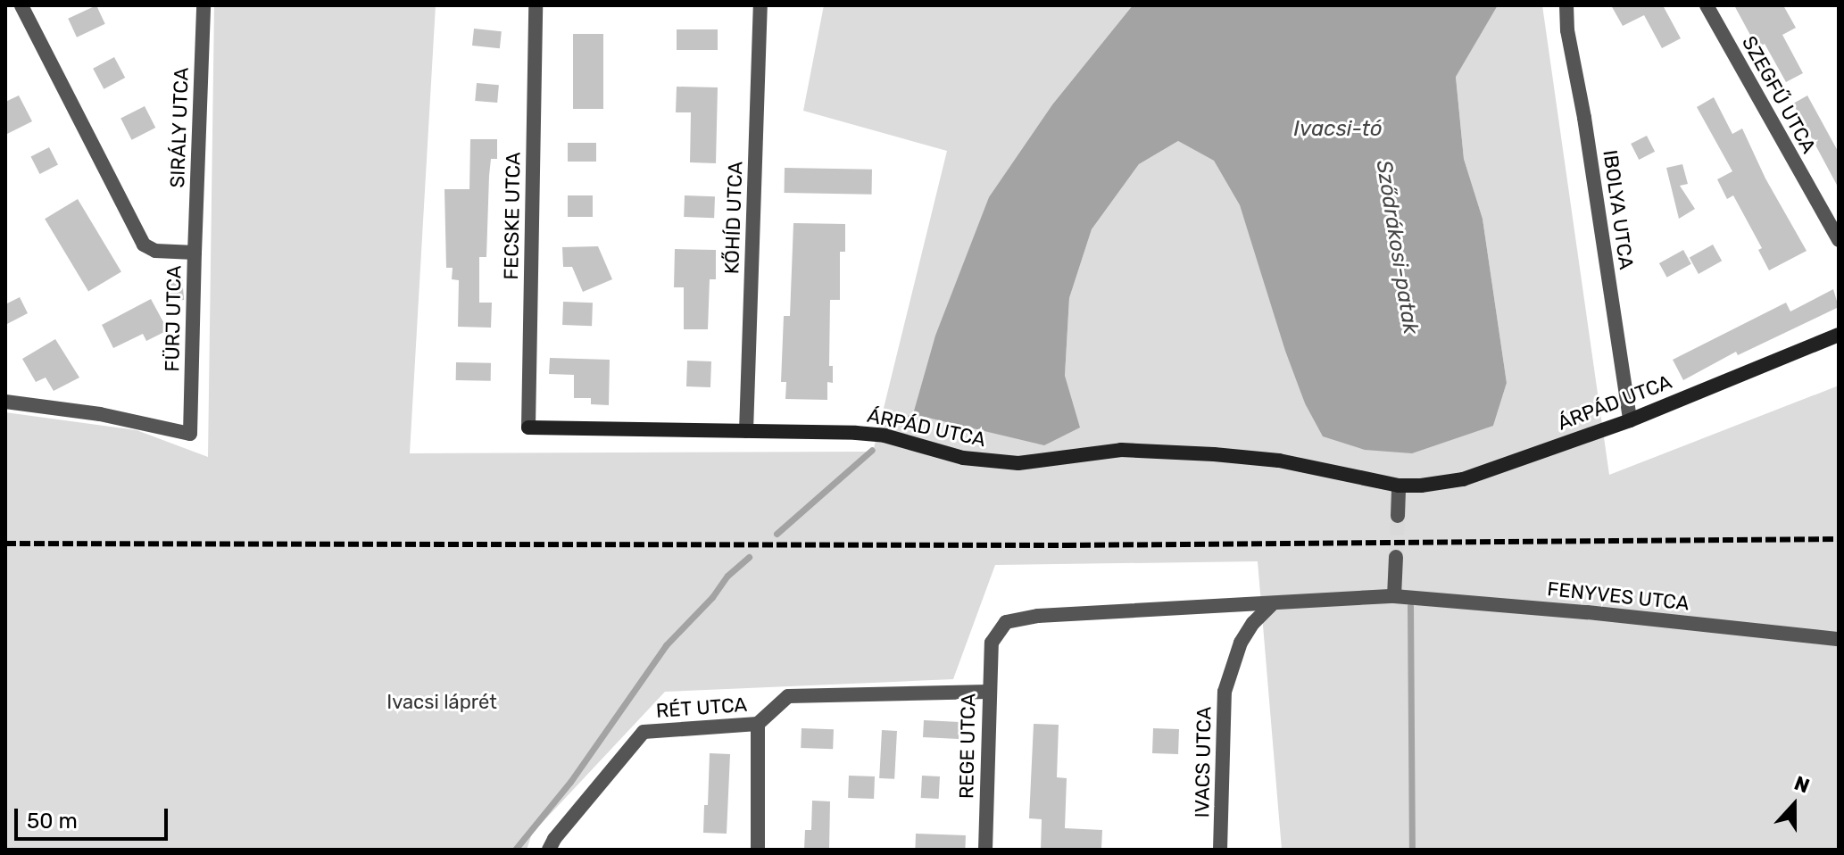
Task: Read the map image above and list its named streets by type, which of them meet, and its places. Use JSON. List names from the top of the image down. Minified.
{"streets":{"street":["SZEGFŰ UTCA","SIRÁLY UTCA","IBOLYA UTCA","FECSKE UTCA","KŐHÍD UTCA","FÜRJ UTCA","ÁRPÁD UTCA","FENYVES UTCA","RÉT UTCA","REGE UTCA","IVACS UTCA"]},"crossings":[["SIRÁLY UTCA","FÜRJ UTCA"],["IBOLYA UTCA","ÁRPÁD UTCA"],["FECSKE UTCA","ÁRPÁD UTCA"],["KŐHÍD UTCA","ÁRPÁD UTCA"],["FENYVES UTCA","REGE UTCA"],["FENYVES UTCA","IVACS UTCA"],["RÉT UTCA","REGE UTCA"]],"water":["Ivacsi-tó","Sződrákosi-patak"],"parks":["Ivacsi láprét"],"scale_bar":"50 m","north":"top"}
